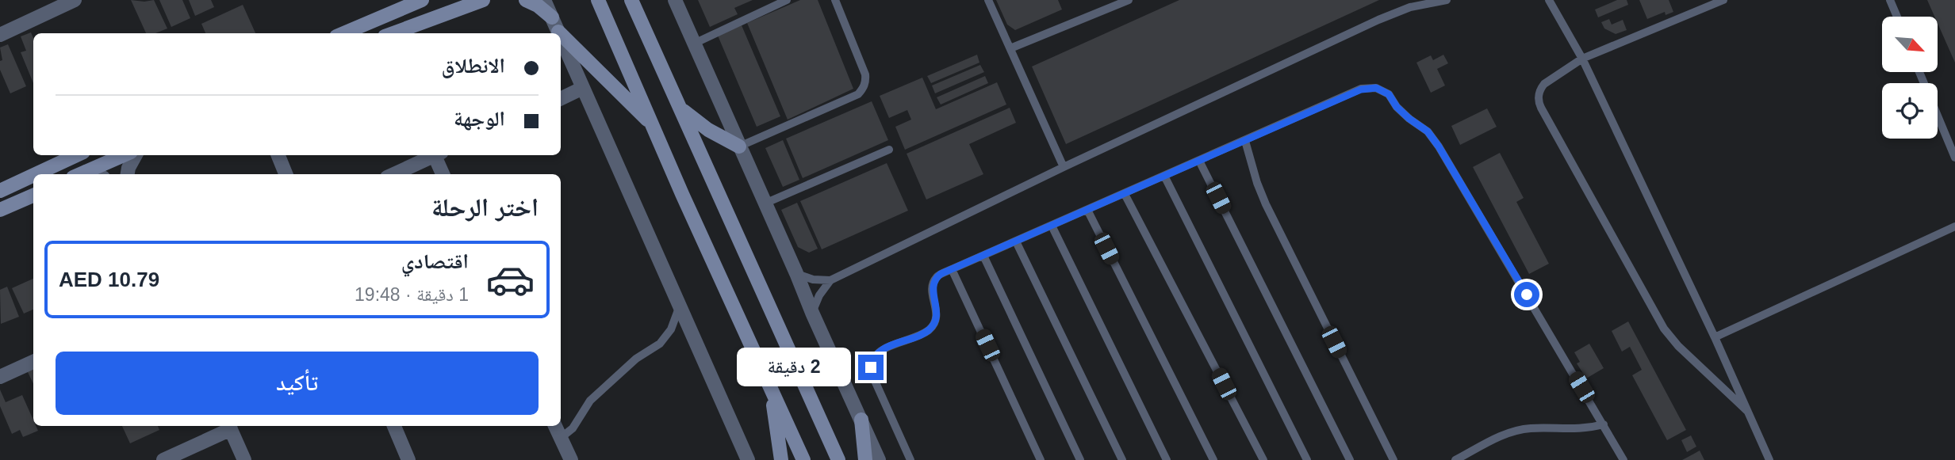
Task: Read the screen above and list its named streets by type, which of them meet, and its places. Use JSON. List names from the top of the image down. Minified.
{"north":"bottom right","page":{"banner":["الانطلاق","الوجهة"],"heading":"اختر الرحلة","list":[{"name":"اقتصادي","note":"1 دقيقة · 19:48","value":"AED 10.79"}],"buttons":"تأكيد","bubble":"2 دقيقة"}}
